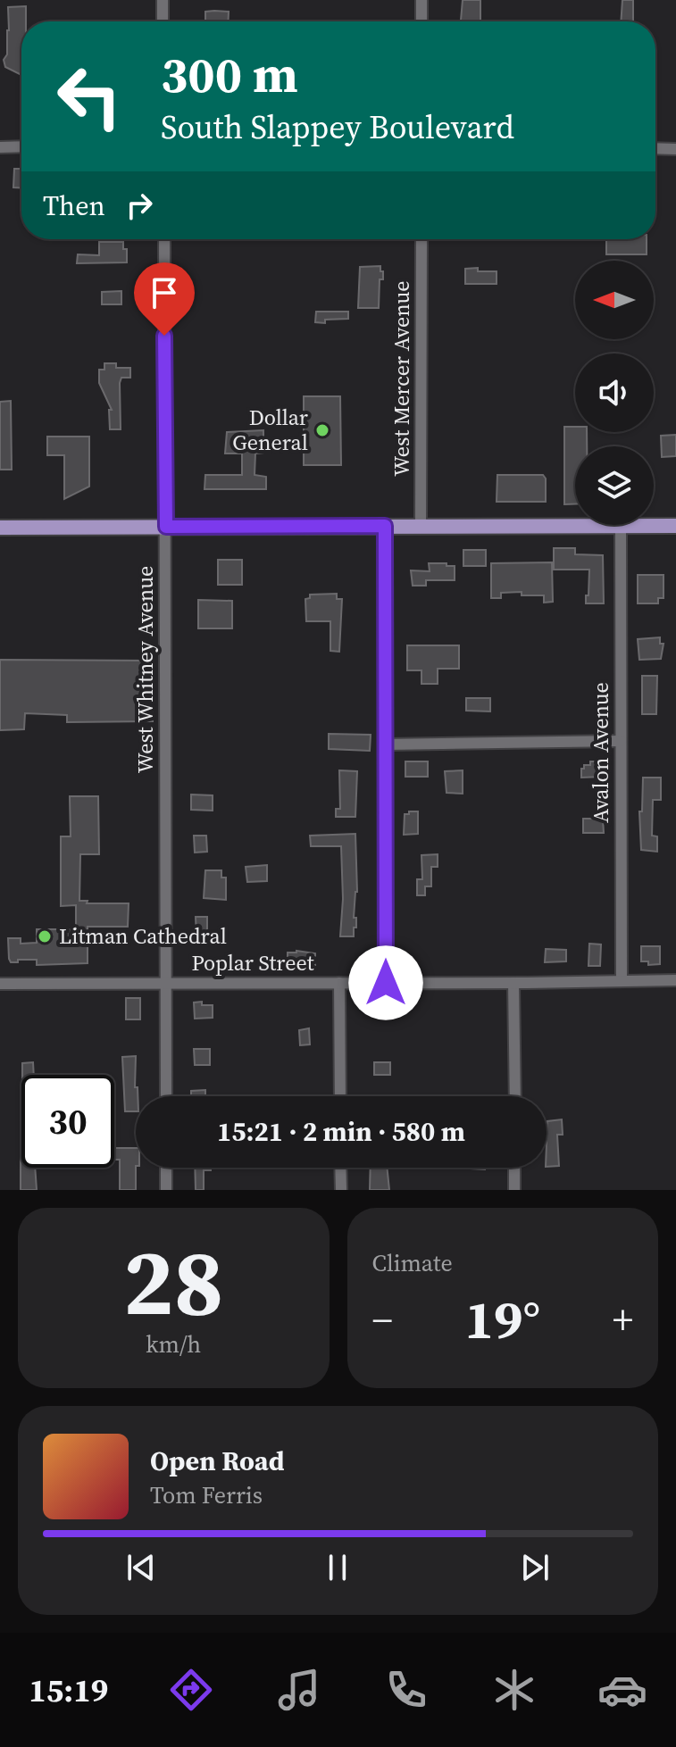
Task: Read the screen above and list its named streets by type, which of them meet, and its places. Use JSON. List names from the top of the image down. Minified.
{"streets":{"street":["West Mercer Avenue","West Whitney Avenue","Avalon Avenue","Poplar Street"]},"crossings":[["West Whitney Avenue","Poplar Street"],["Avalon Avenue","Poplar Street"]],"places":["Dollar General","Litman Cathedral"],"north":"left","page":{"turn":["300 m","South Slappey Boulevard"],"then":"Then","limit":"30","trip":"15:21 · 2 min · 580 m","tile":[["28","km/h"],"Climate"],"heat":["−","19°","+"],"song":["Open Road","Tom Ferris"],"tabs":"15:19"}}
